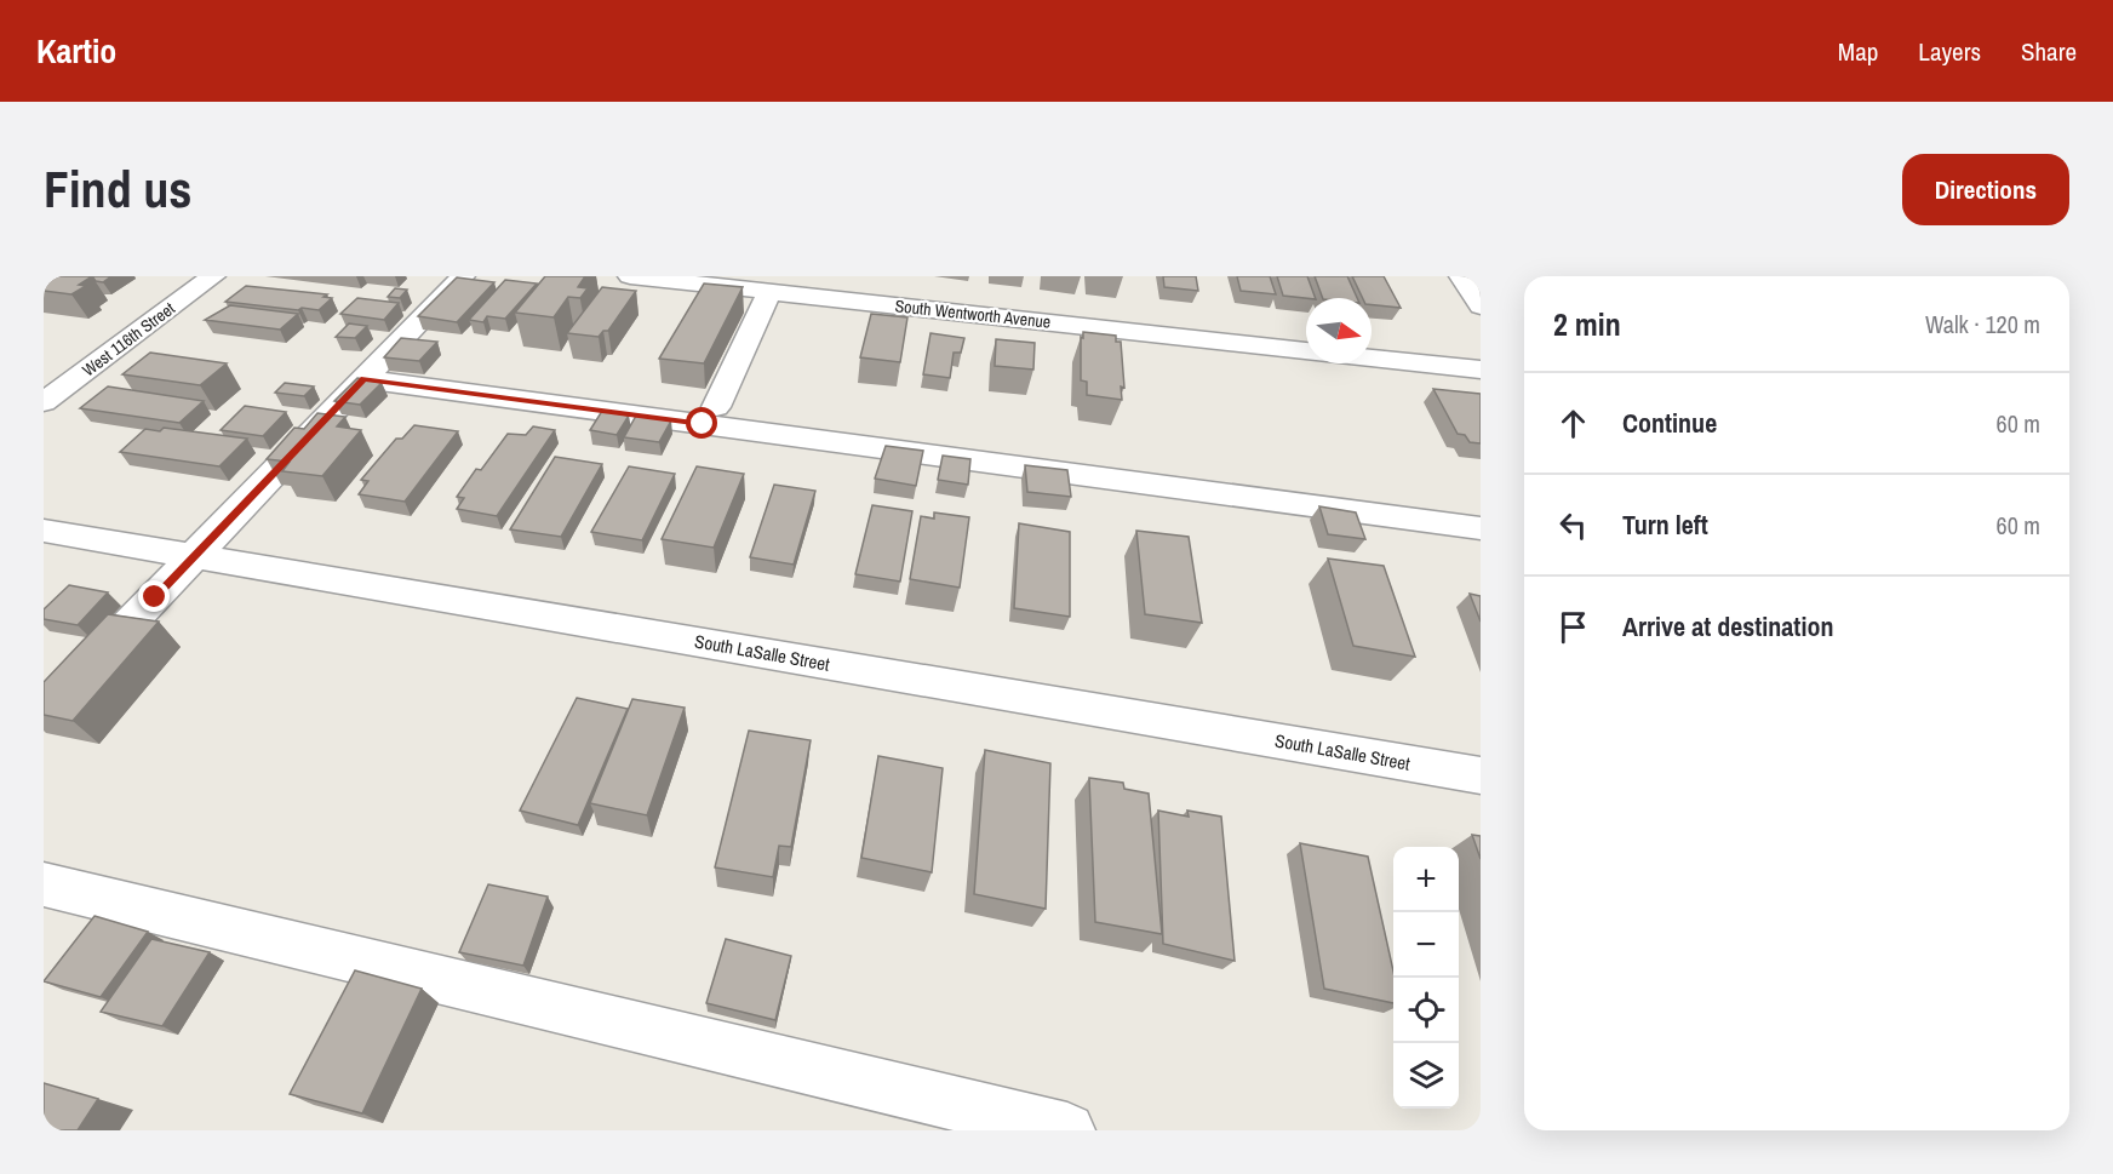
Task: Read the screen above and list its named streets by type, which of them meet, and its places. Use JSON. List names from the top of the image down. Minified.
{"streets":{"street":["South Wentworth Avenue","West 116th Street","South LaSalle Street"]},"north":"right","page":{"header":"Kartio","nav":["Map","Layers","Share"],"buttons":"Directions","title":"Find us","heading":["2 min","Walk · 120 m"],"list":[["Continue","60 m"],["Turn left","60 m"],"Arrive at destination"],"map_buttons":["+","−"]}}
